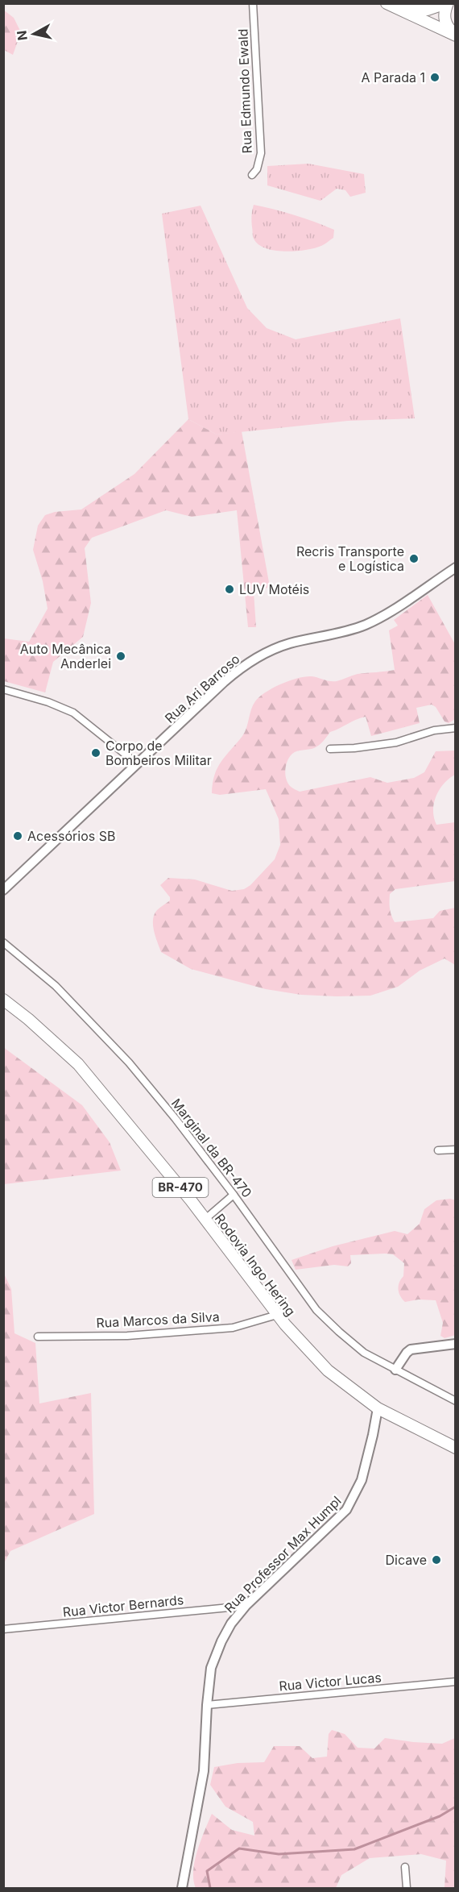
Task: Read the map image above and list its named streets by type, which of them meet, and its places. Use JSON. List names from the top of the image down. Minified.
{"streets":{"main road":["BR-470","Rodovia Ingo Hering"],"street":["Rua Edmundo Ewald","Rua Ari Barroso","Marginal da BR-470","Rua Marcos da Silva","Rua Professor Max Humpl","Rua Victor Bernards","Rua Victor Lucas"]},"crossings":[["Rodovia Ingo Hering","Rua Marcos da Silva"],["Rodovia Ingo Hering","Rua Professor Max Humpl"],["Rua Professor Max Humpl","Rua Victor Bernards"],["Rua Professor Max Humpl","Rua Victor Lucas"]],"places":["A Parada 1","Recris Transporte e Logística","LUV Motéis","Auto Mecânica Anderlei","Corpo de Bombeiros Militar","Acessórios SB","Dicave"],"north":"left"}
